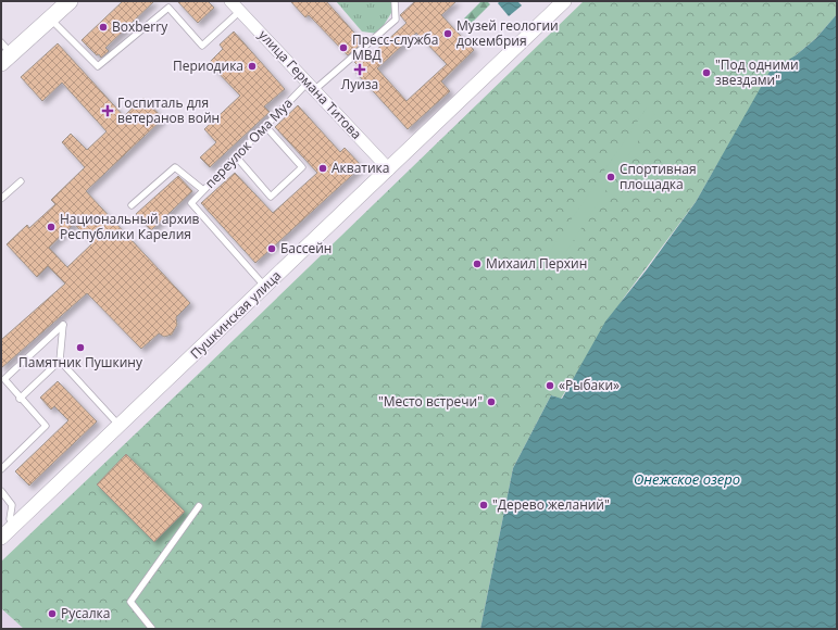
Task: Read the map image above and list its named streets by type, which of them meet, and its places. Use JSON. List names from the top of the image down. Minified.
{"streets":{"street":["улица Германа Титова","Пушкинская улица"],"lane":["переулок Ома Муа"]},"crossings":[["улица Германа Титова","переулок Ома Муа"],["улица Германа Титова","Пушкинская улица"],["переулок Ома Муа","Пушкинская улица"]],"water":["Онежское озеро"],"places":{"other":["Boxberry","Музей геологии докембрия","Пресс-служба МВД","Периодика","\"Под одними звездами\"","Акватика","Спортивная площадка","Национальный архив Республики Карелия","Бассейн","Михаил Перхин","Памятник Пушкину","«Рыбаки»","\"Место встречи\"","\"Дерево желаний\"","Русалка"],"health":["Луиза","Госпиталь для ветеранов войн"]}}
